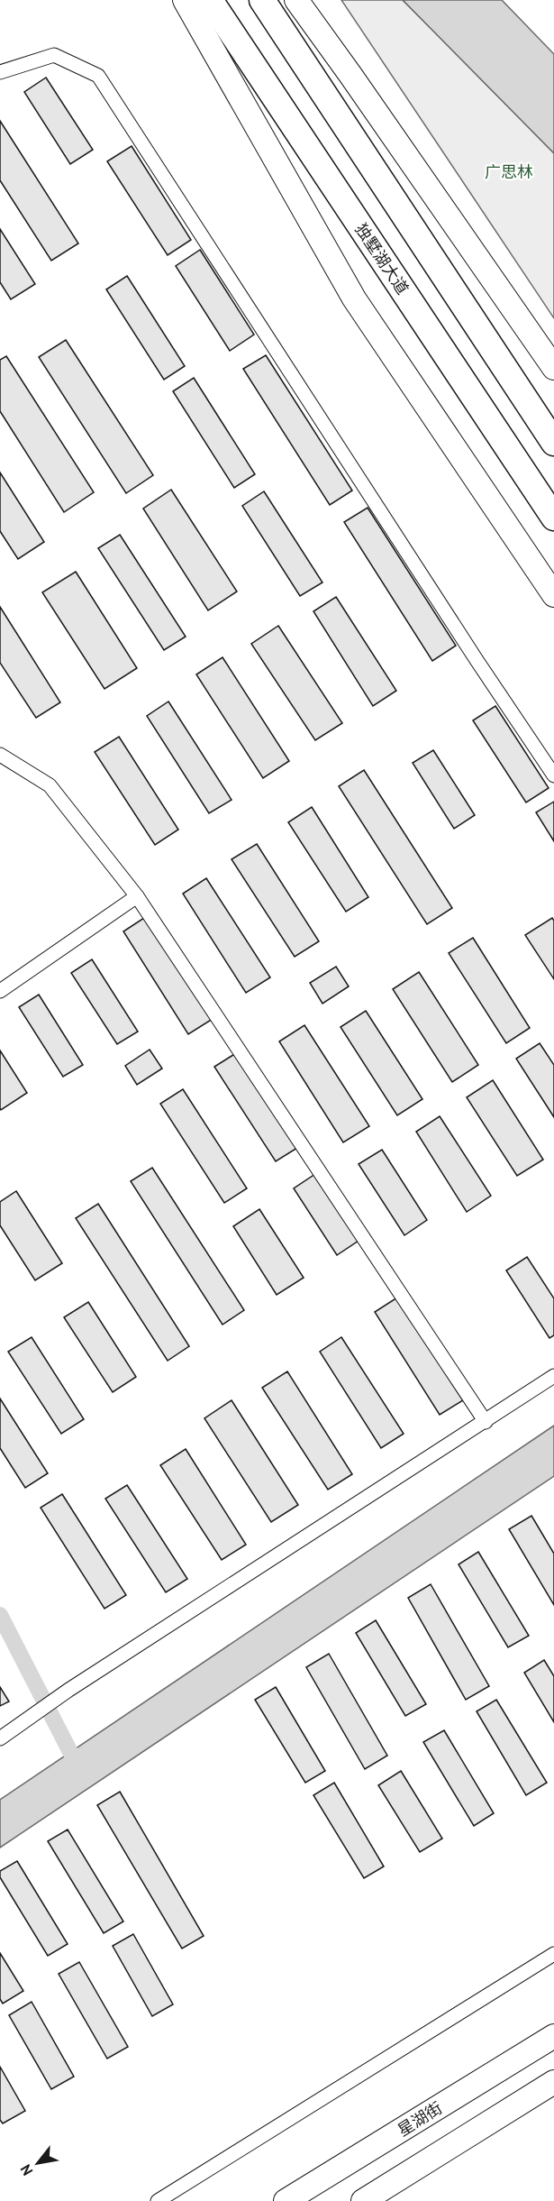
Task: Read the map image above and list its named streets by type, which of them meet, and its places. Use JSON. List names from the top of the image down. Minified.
{"streets":{"highway":["独墅湖大道"],"main road":["星湖街"]},"parks":["广思林"],"north":"bottom left"}
